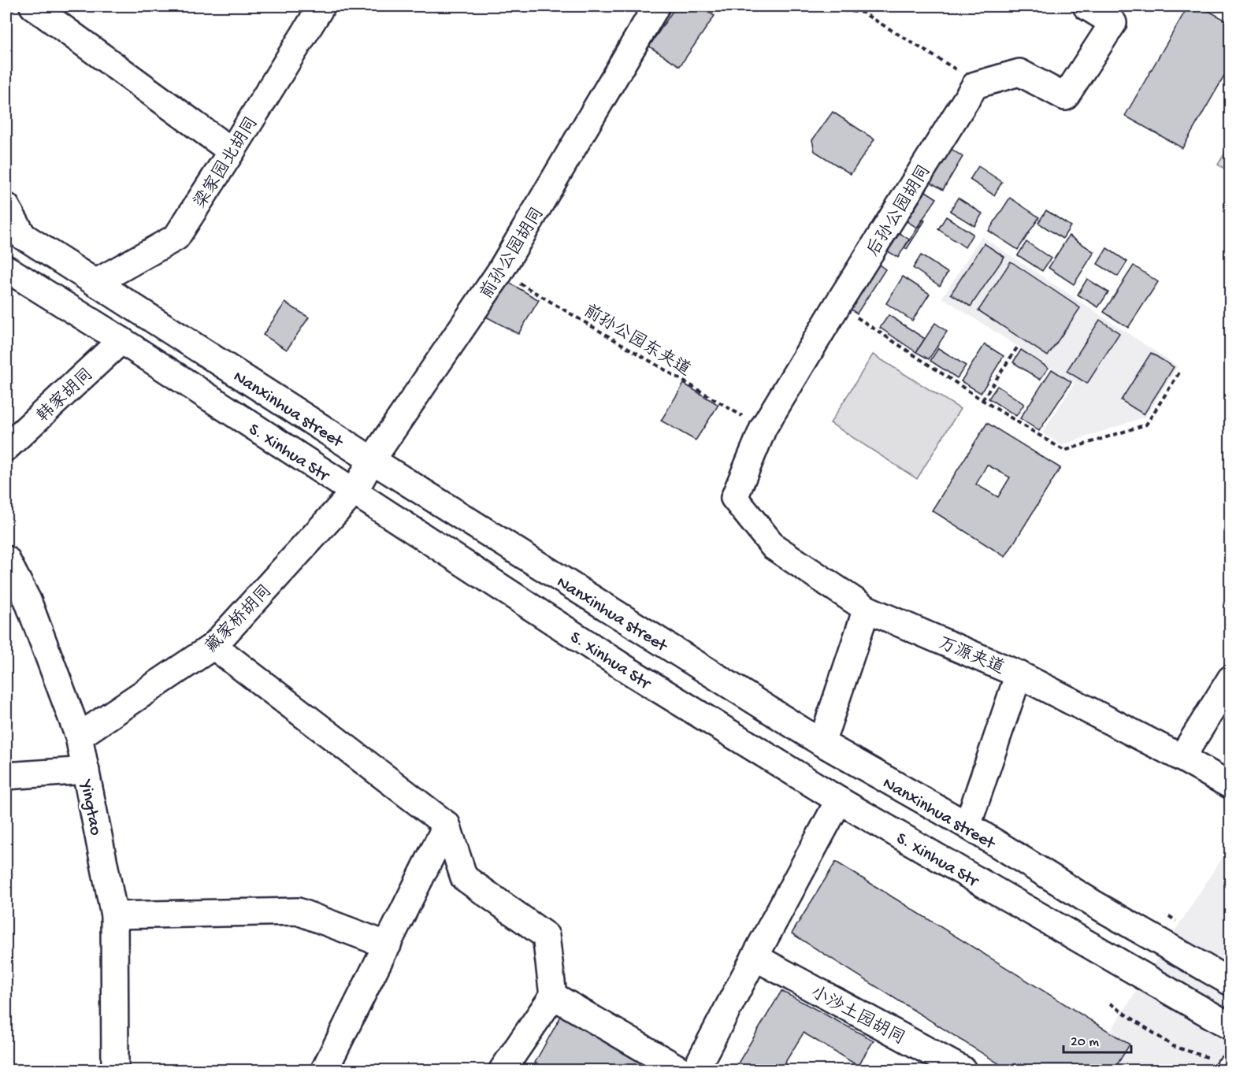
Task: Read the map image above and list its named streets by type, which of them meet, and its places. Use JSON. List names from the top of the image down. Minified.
{"streets":{"main road":["梁家园北胡同","后孙公园胡同","前孙公园胡同","韩家胡同","Nanxinhua street","S. Xinhua Str","藏家桥胡同","万源夹道","Yingtao","小沙土园胡同"],"path":["前孙公园东夹道"]},"crossings":[["梁家园北胡同","Nanxinhua street"],["后孙公园胡同","前孙公园东夹道"],["后孙公园胡同","万源夹道"],["前孙公园胡同","前孙公园东夹道"],["前孙公园胡同","Nanxinhua street"],["前孙公园胡同","S. Xinhua Str"],["前孙公园胡同","藏家桥胡同"],["韩家胡同","S. Xinhua Str"],["S. Xinhua Str","藏家桥胡同"],["藏家桥胡同","Yingtao"]],"scale_bar":"20 m"}
